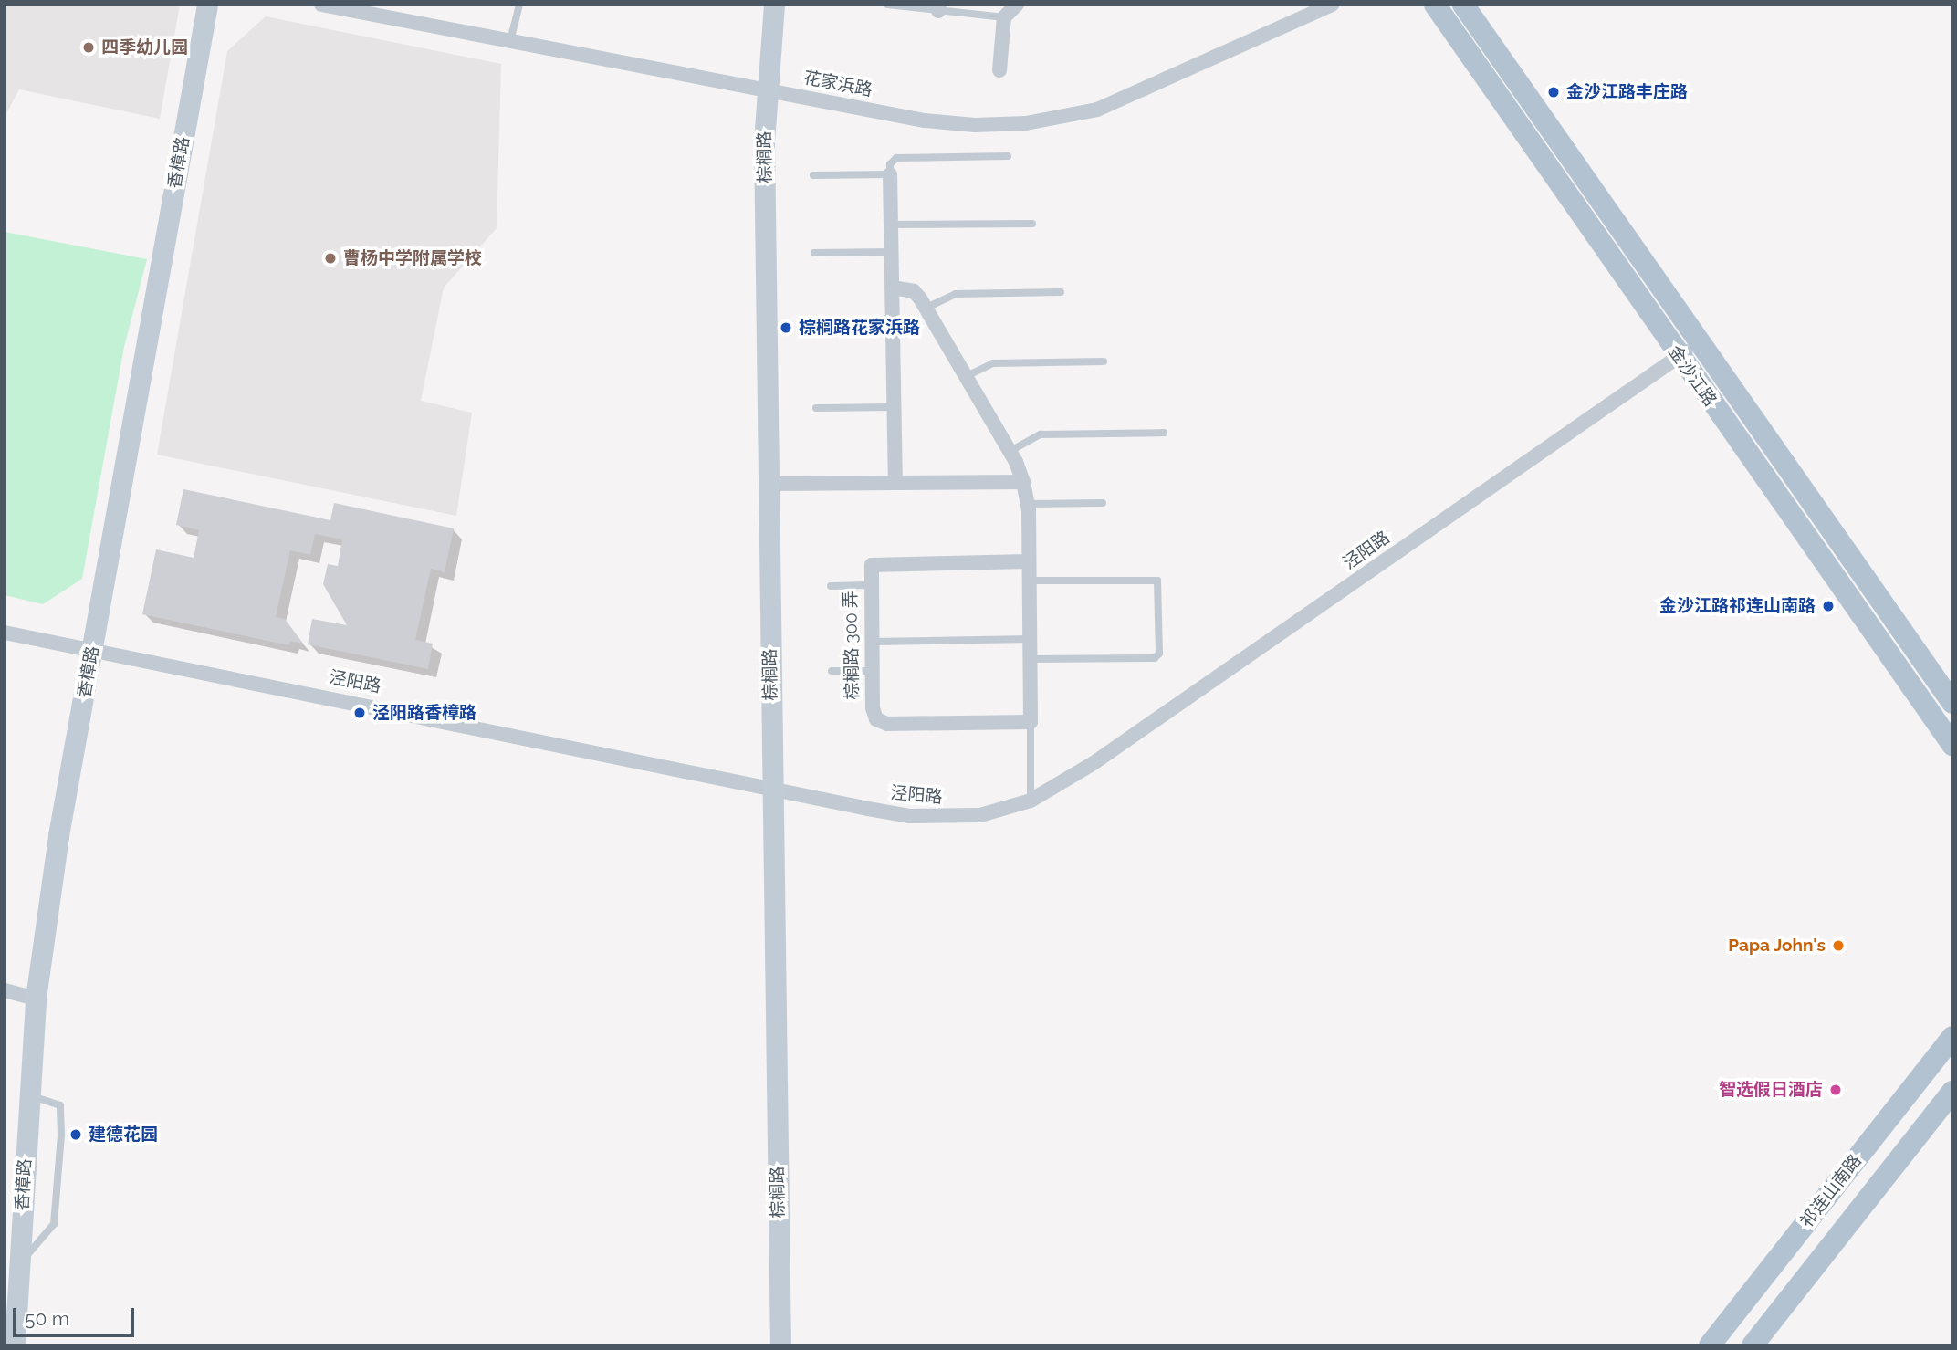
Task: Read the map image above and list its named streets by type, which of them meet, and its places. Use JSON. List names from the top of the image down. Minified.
{"streets":{"main road":["金沙江路","祁连山南路"],"street":["花家浜路","棕榈路","香樟路","泾阳路","棕榈路 300 弄"]},"crossings":[["花家浜路","棕榈路"],["棕榈路","泾阳路"],["香樟路","泾阳路"],["金沙江路","泾阳路"]],"places":["四季幼儿园","金沙江路丰庄路","曹杨中学附属学校","棕榈路花家浜路","金沙江路祁连山南路","泾阳路香樟路","Papa John's","智选假日酒店","建德花园"],"scale_bar":"50 m"}
